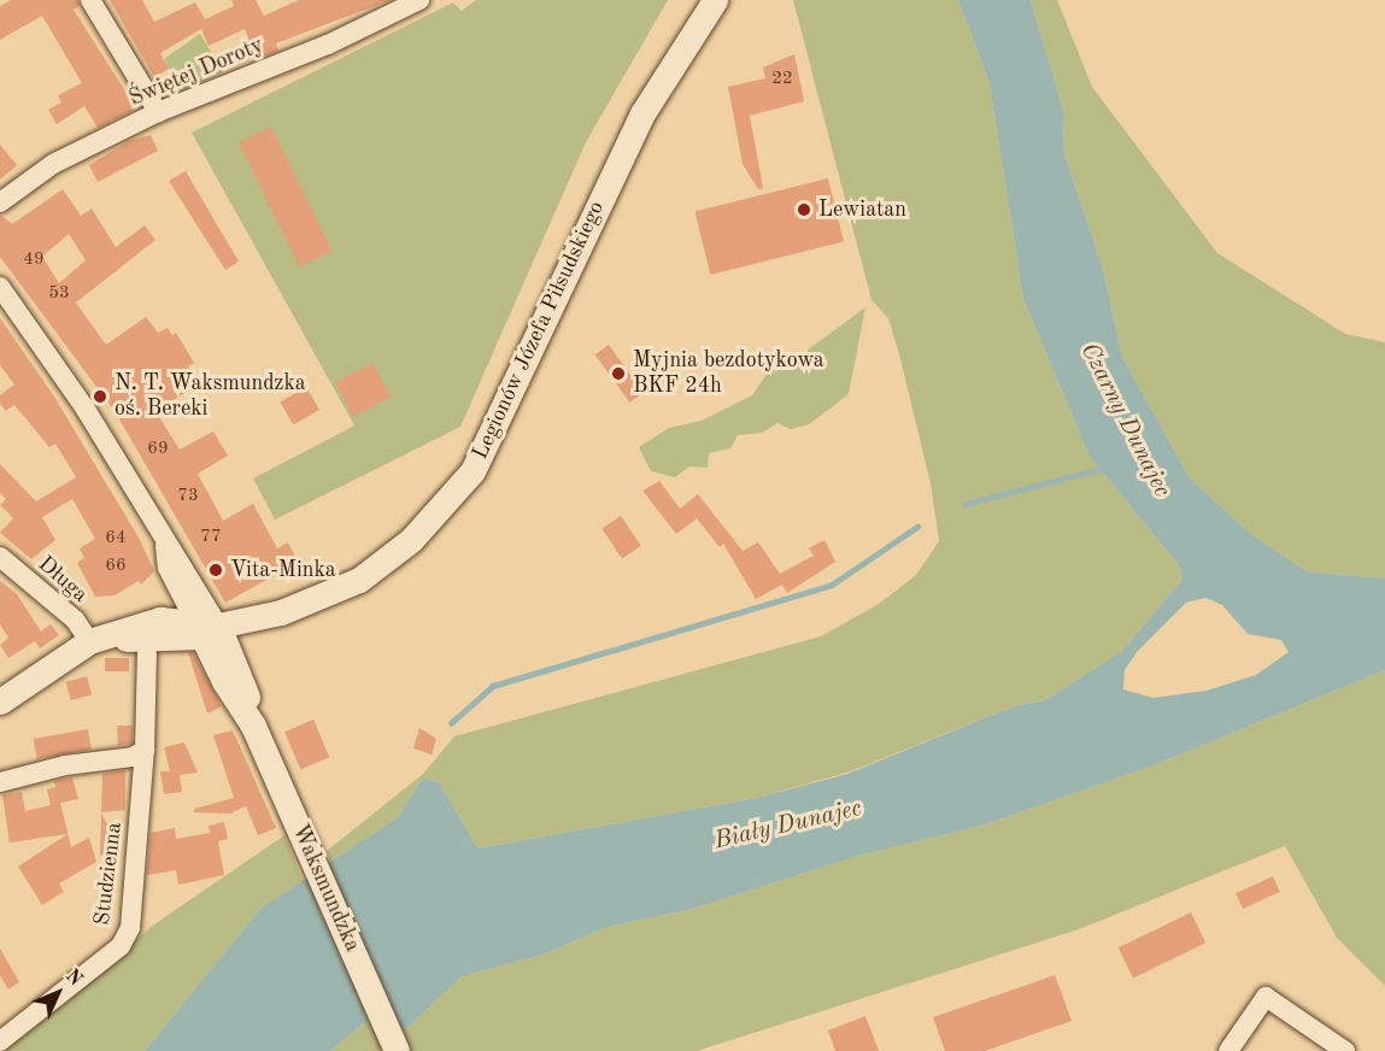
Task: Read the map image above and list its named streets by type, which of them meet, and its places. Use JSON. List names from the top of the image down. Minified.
{"streets":{"street":["Świętej Doroty","Legionów Józefa Piłsudskiego","Długa","Studzienna","Waksmundzka"]},"crossings":[["Legionów Józefa Piłsudskiego","Długa"],["Legionów Józefa Piłsudskiego","Waksmundzka"]],"water":["Czarny Dunajec","Biały Dunajec"],"places":["Lewiatan","Myjnia bezdotykowa BKF 24h","N. T. Waksmundzka oś. Bereki","Vita-Minka"],"house_numbers":["22","49","53","69","73","77","64","66"],"north":"top right"}
